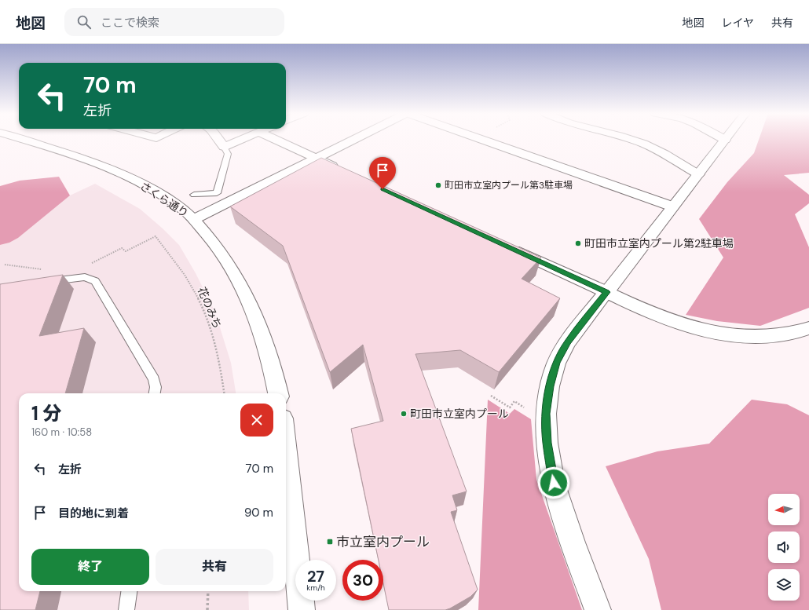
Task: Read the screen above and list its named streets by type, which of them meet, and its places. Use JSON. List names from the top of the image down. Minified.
{"streets":{"street":["さくら通り"],"path":["花のみち"]},"places":{"other":["町田市立室内プール第3駐車場","町田市立室内プール第2駐車場","町田市立室内プール"],"transit":["市立室内プール"]},"north":"left","page":{"header":"地図","search":"ここで検索","nav":["地図","レイヤ","共有"],"turn":["70 m","左折"],"heading":["1 分","160 m · 10:58"],"list":[{"name":"左折","value":"70 m"},{"name":"目的地に到着","value":"90 m"}],"buttons":["終了","共有"],"speed":"27 km/h","limit":"30"}}
